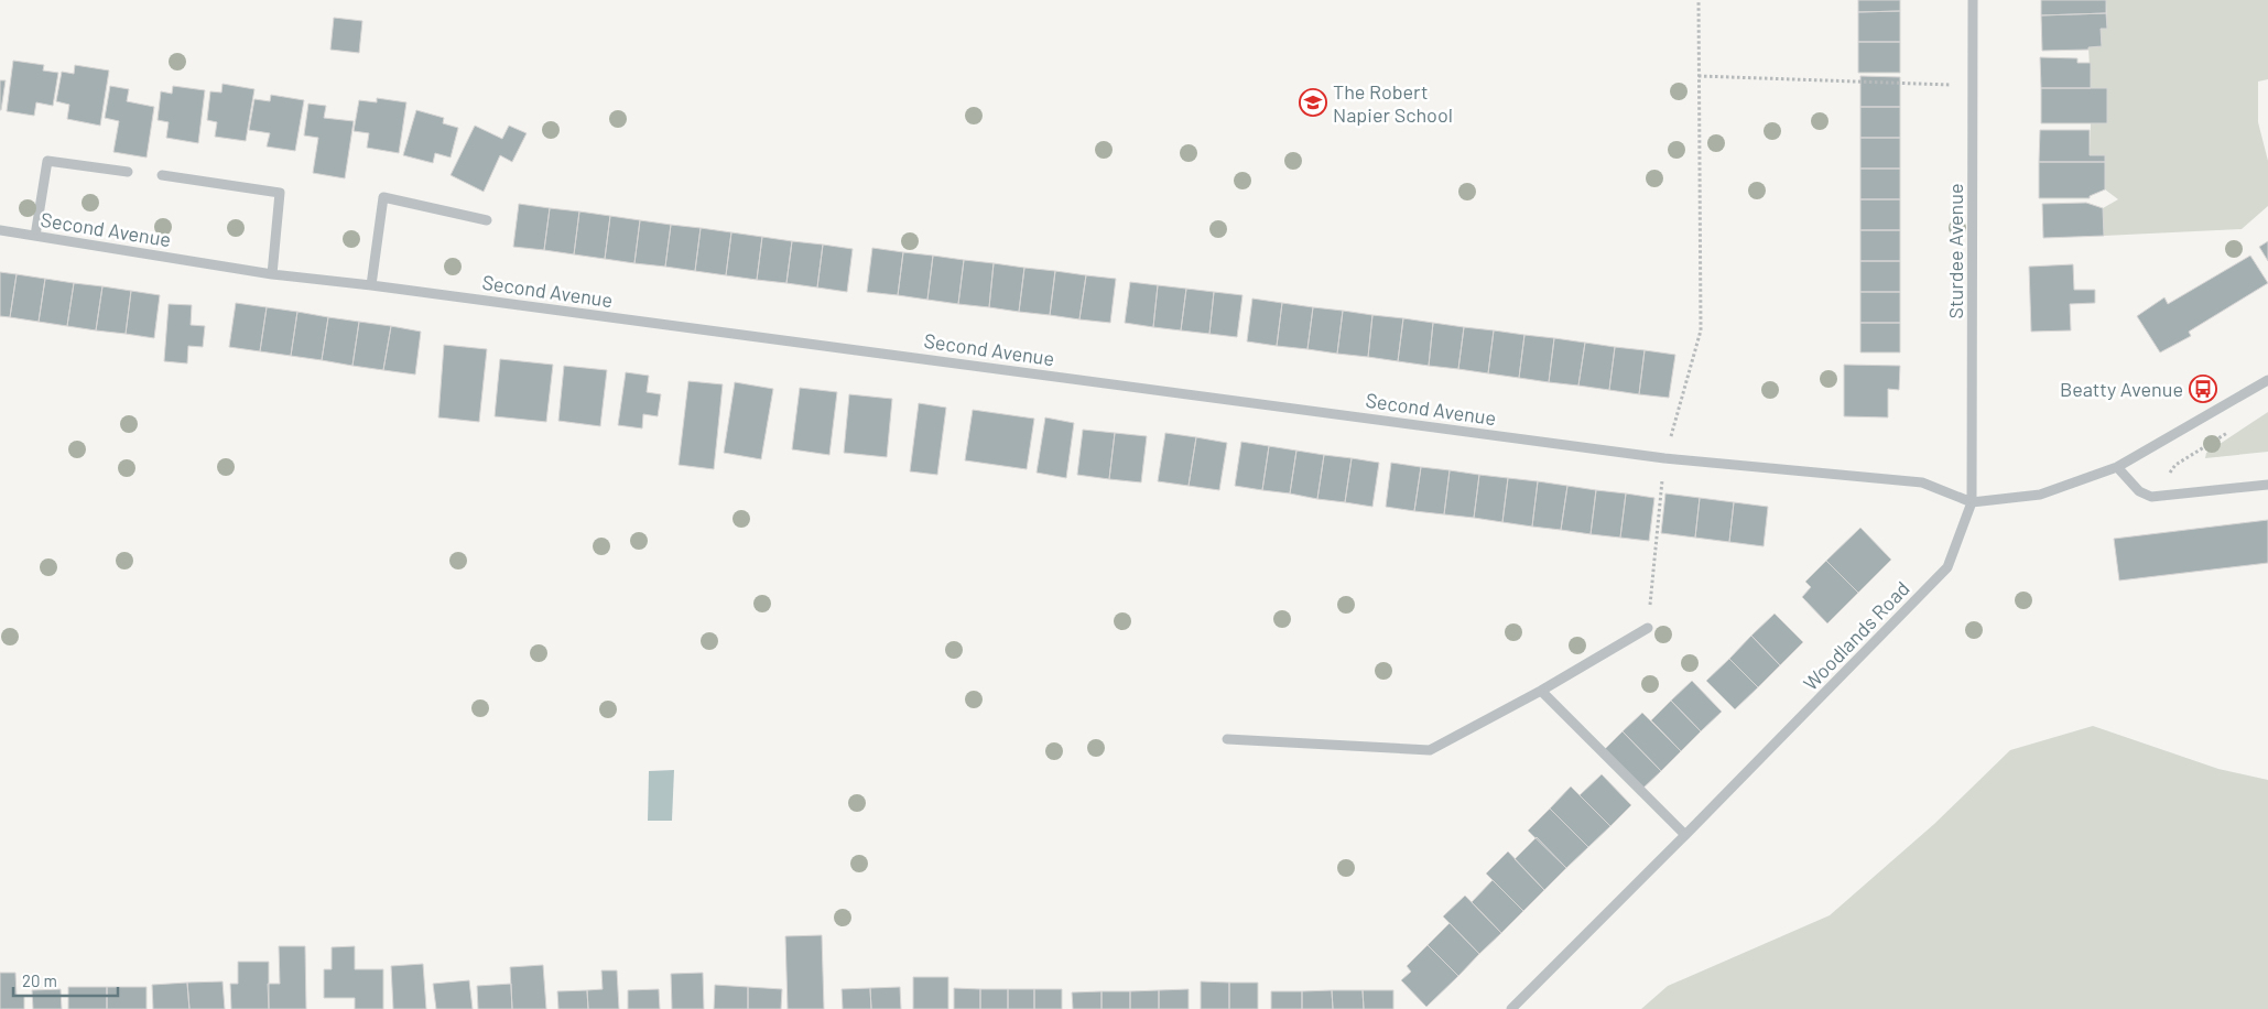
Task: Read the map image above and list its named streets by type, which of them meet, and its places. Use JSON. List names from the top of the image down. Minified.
{"streets":{"street":["Second Avenue","Sturdee Avenue","Woodlands Road"]},"crossings":[["Second Avenue","Sturdee Avenue"],["Second Avenue","Woodlands Road"],["Sturdee Avenue","Woodlands Road"]],"places":{"school or university":["The Robert Napier School"],"bus stop":["Beatty Avenue"]},"scale_bar":"20 m"}
